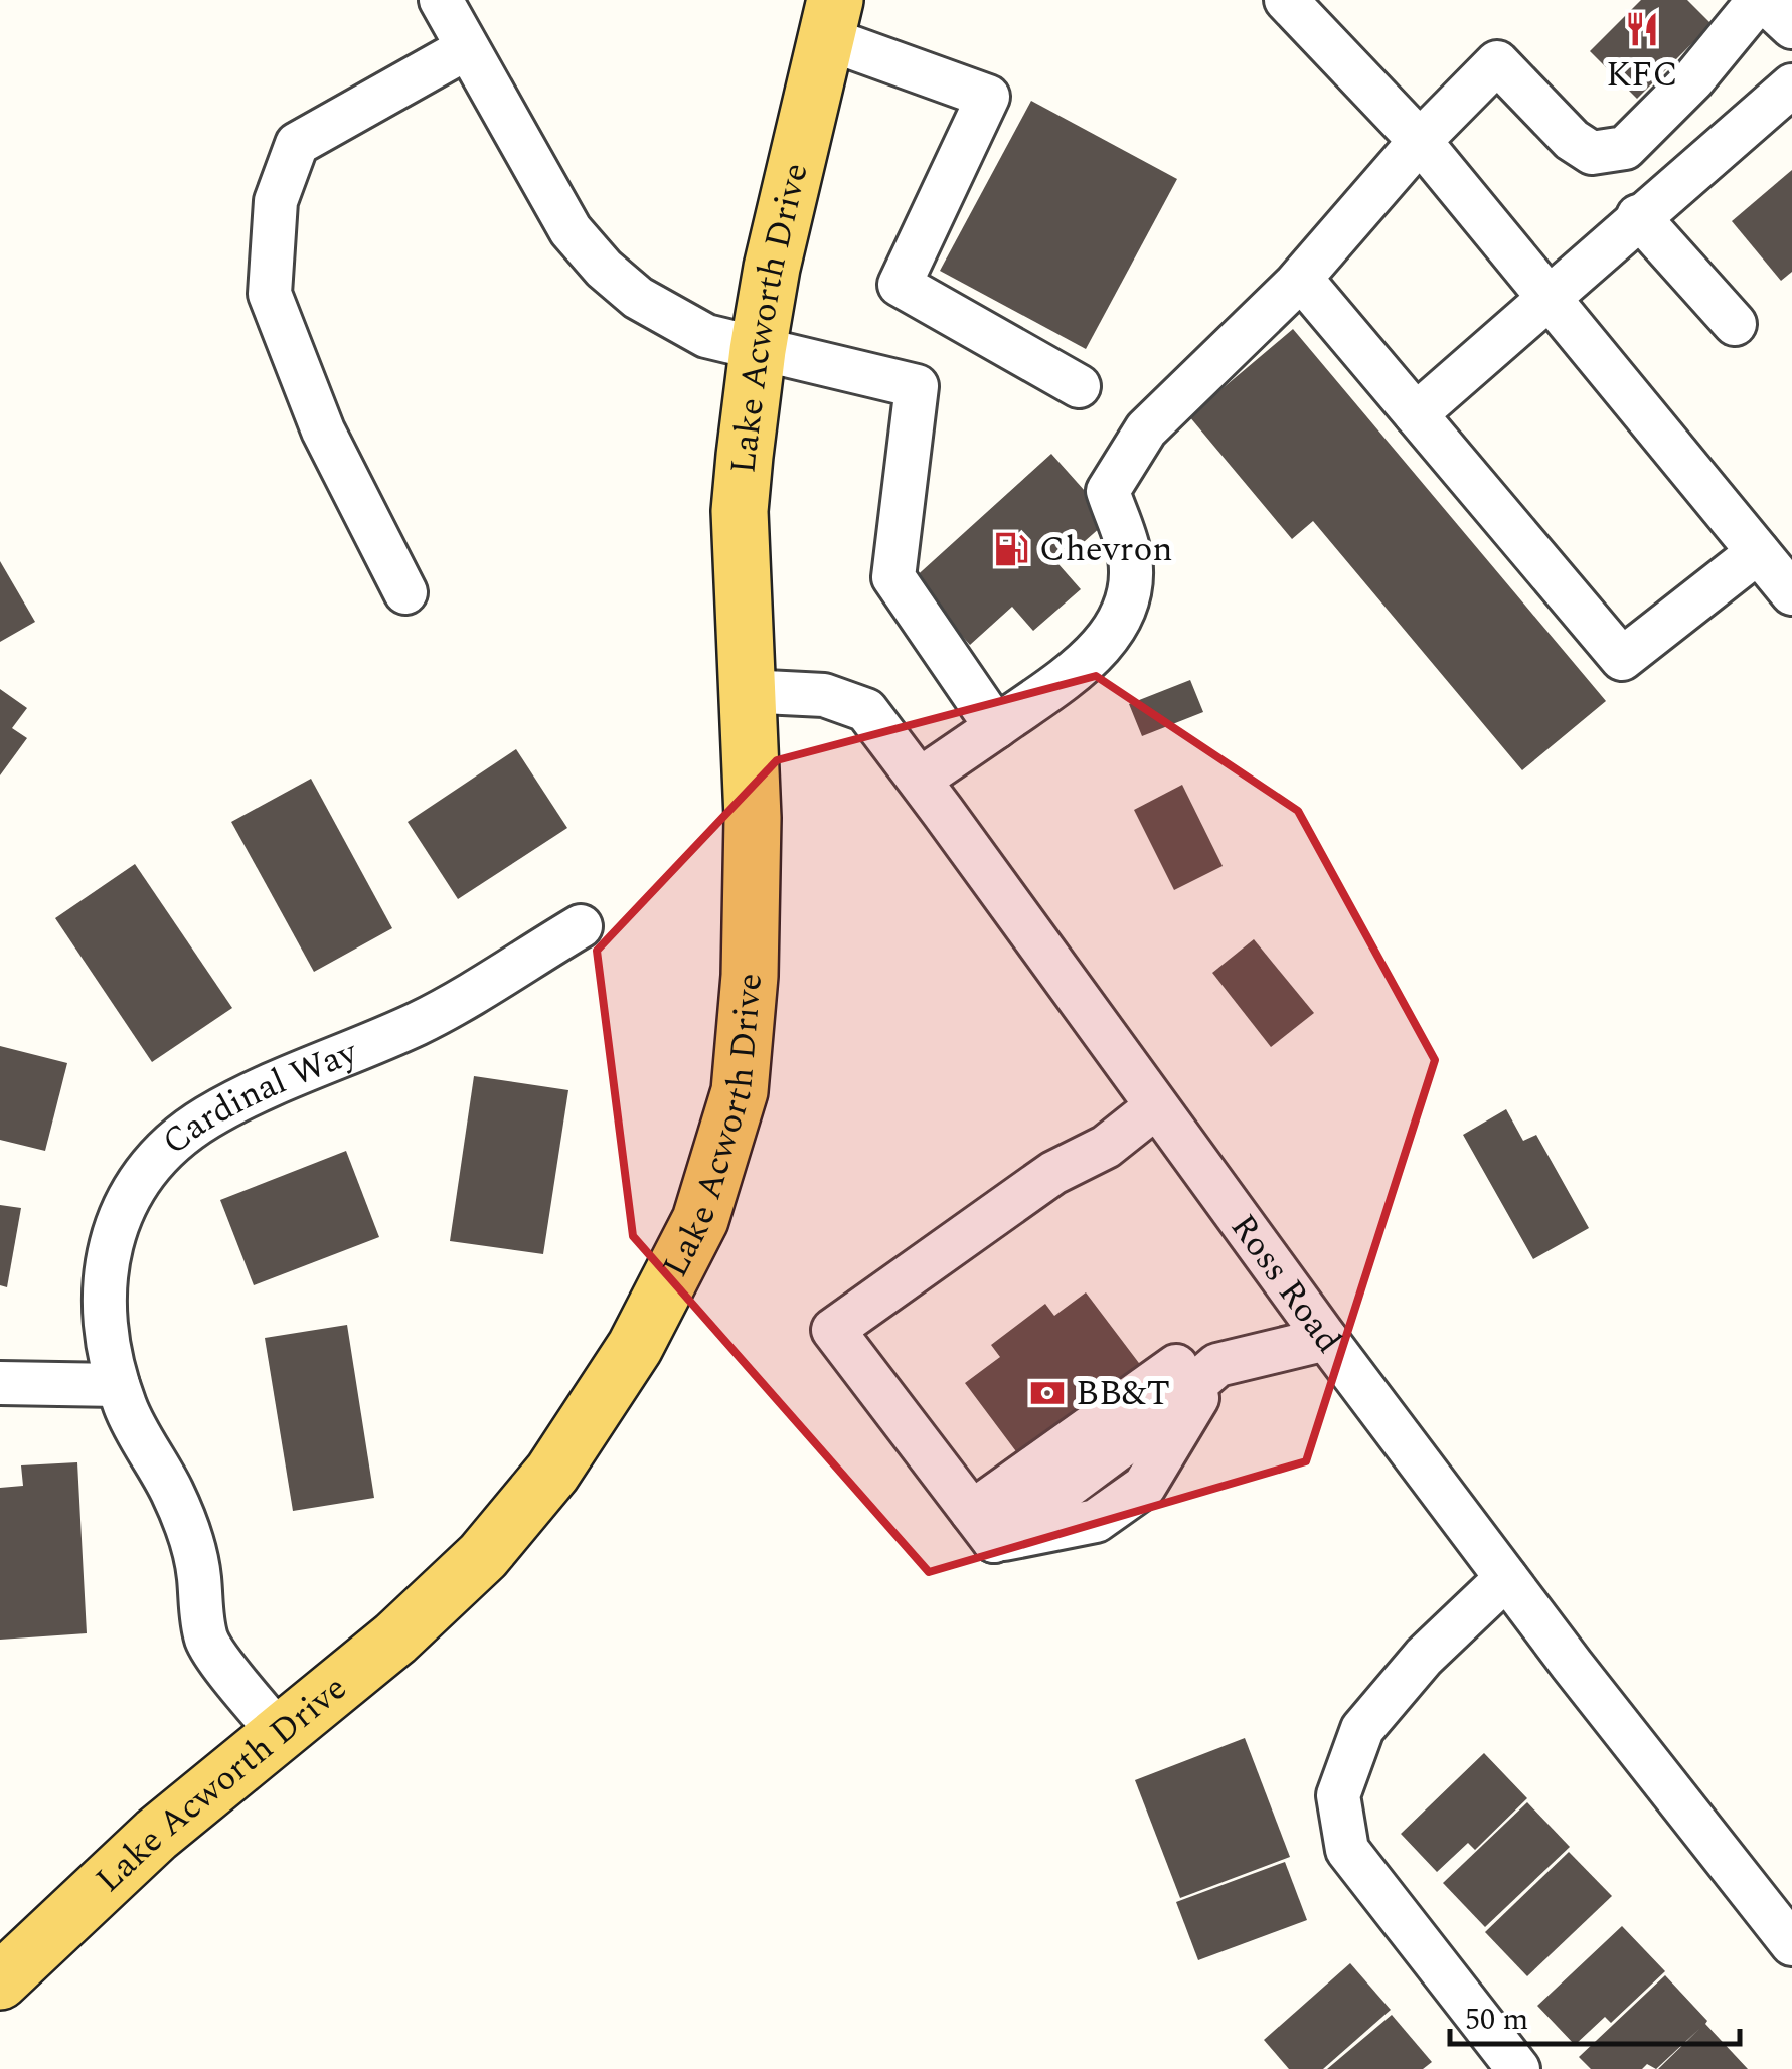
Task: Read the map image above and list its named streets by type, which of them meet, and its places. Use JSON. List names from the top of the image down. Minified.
{"streets":{"main road":["Lake Acworth Drive"],"street":["Cardinal Way","Ross Road"]},"crossings":[["Lake Acworth Drive","Cardinal Way"],["Lake Acworth Drive","Ross Road"]],"places":{"restaurant":["KFC"],"fuel station":["Chevron"],"bank":["BB&T"]},"scale_bar":"50 m"}
